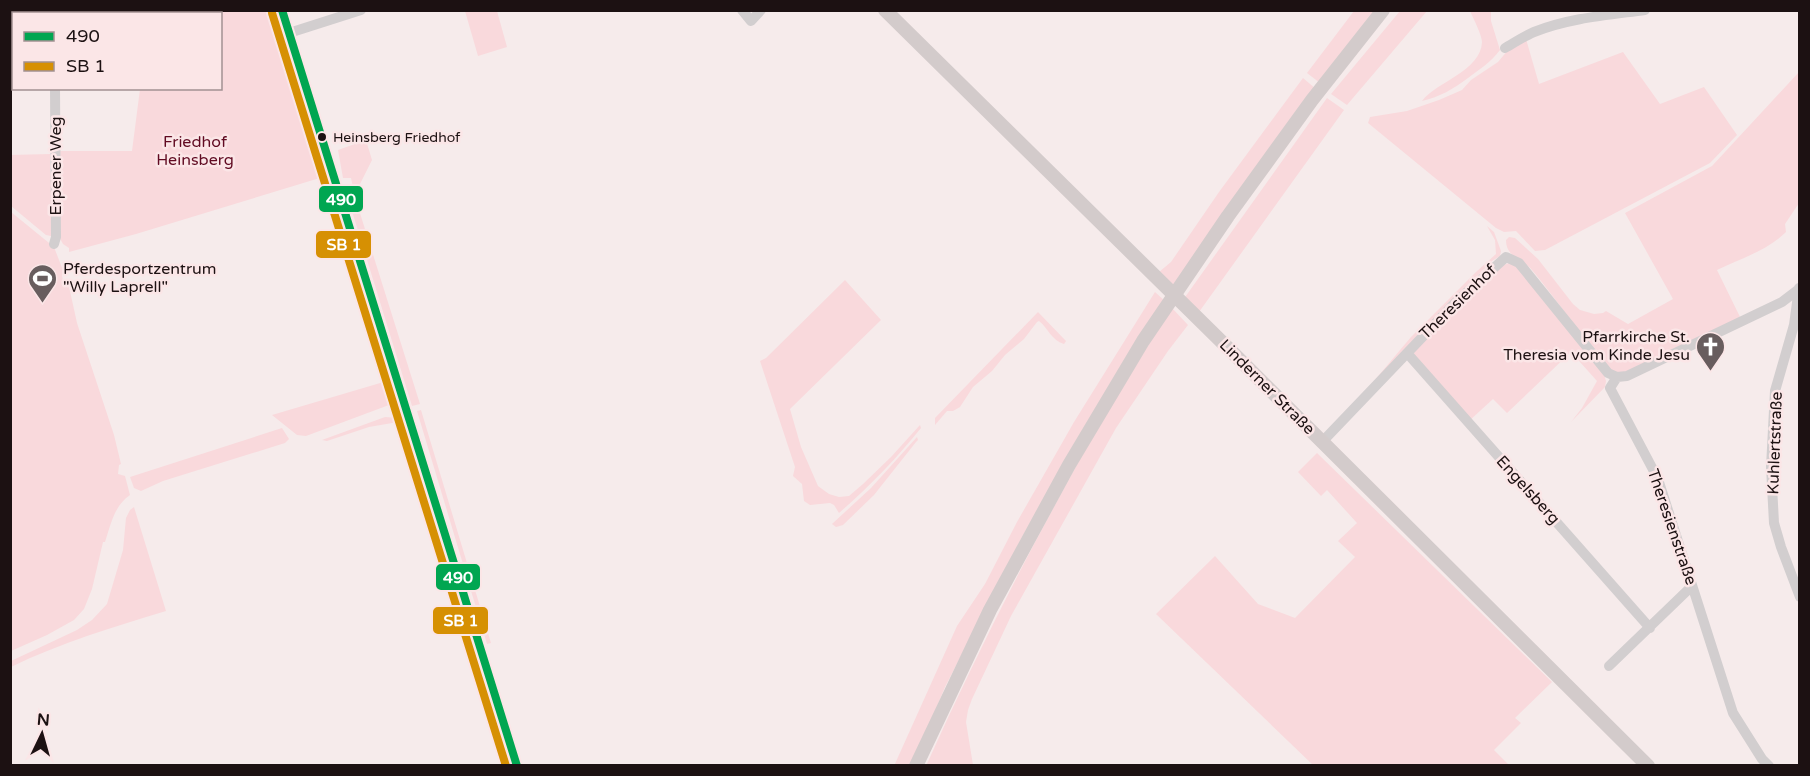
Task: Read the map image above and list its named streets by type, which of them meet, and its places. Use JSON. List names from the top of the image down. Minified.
{"streets":{"main road":["Linderner Straße"],"street":["Erpener Weg","Theresienhof","Kuhlertstraße","Engelsberg","Theresienstraße"]},"crossings":[["Theresienhof","Linderner Straße"],["Theresienhof","Engelsberg"],["Theresienhof","Theresienstraße"]],"parks":["Friedhof Heinsberg"],"places":{"other":["Heinsberg Friedhof"],"sports":["Pferdesportzentrum \"Willy Laprell\""],"church":["Pfarrkirche St. Theresia vom Kinde Jesu"]},"lines":["transit line 490"],"legend":["490","SB 1"],"north":"top"}
